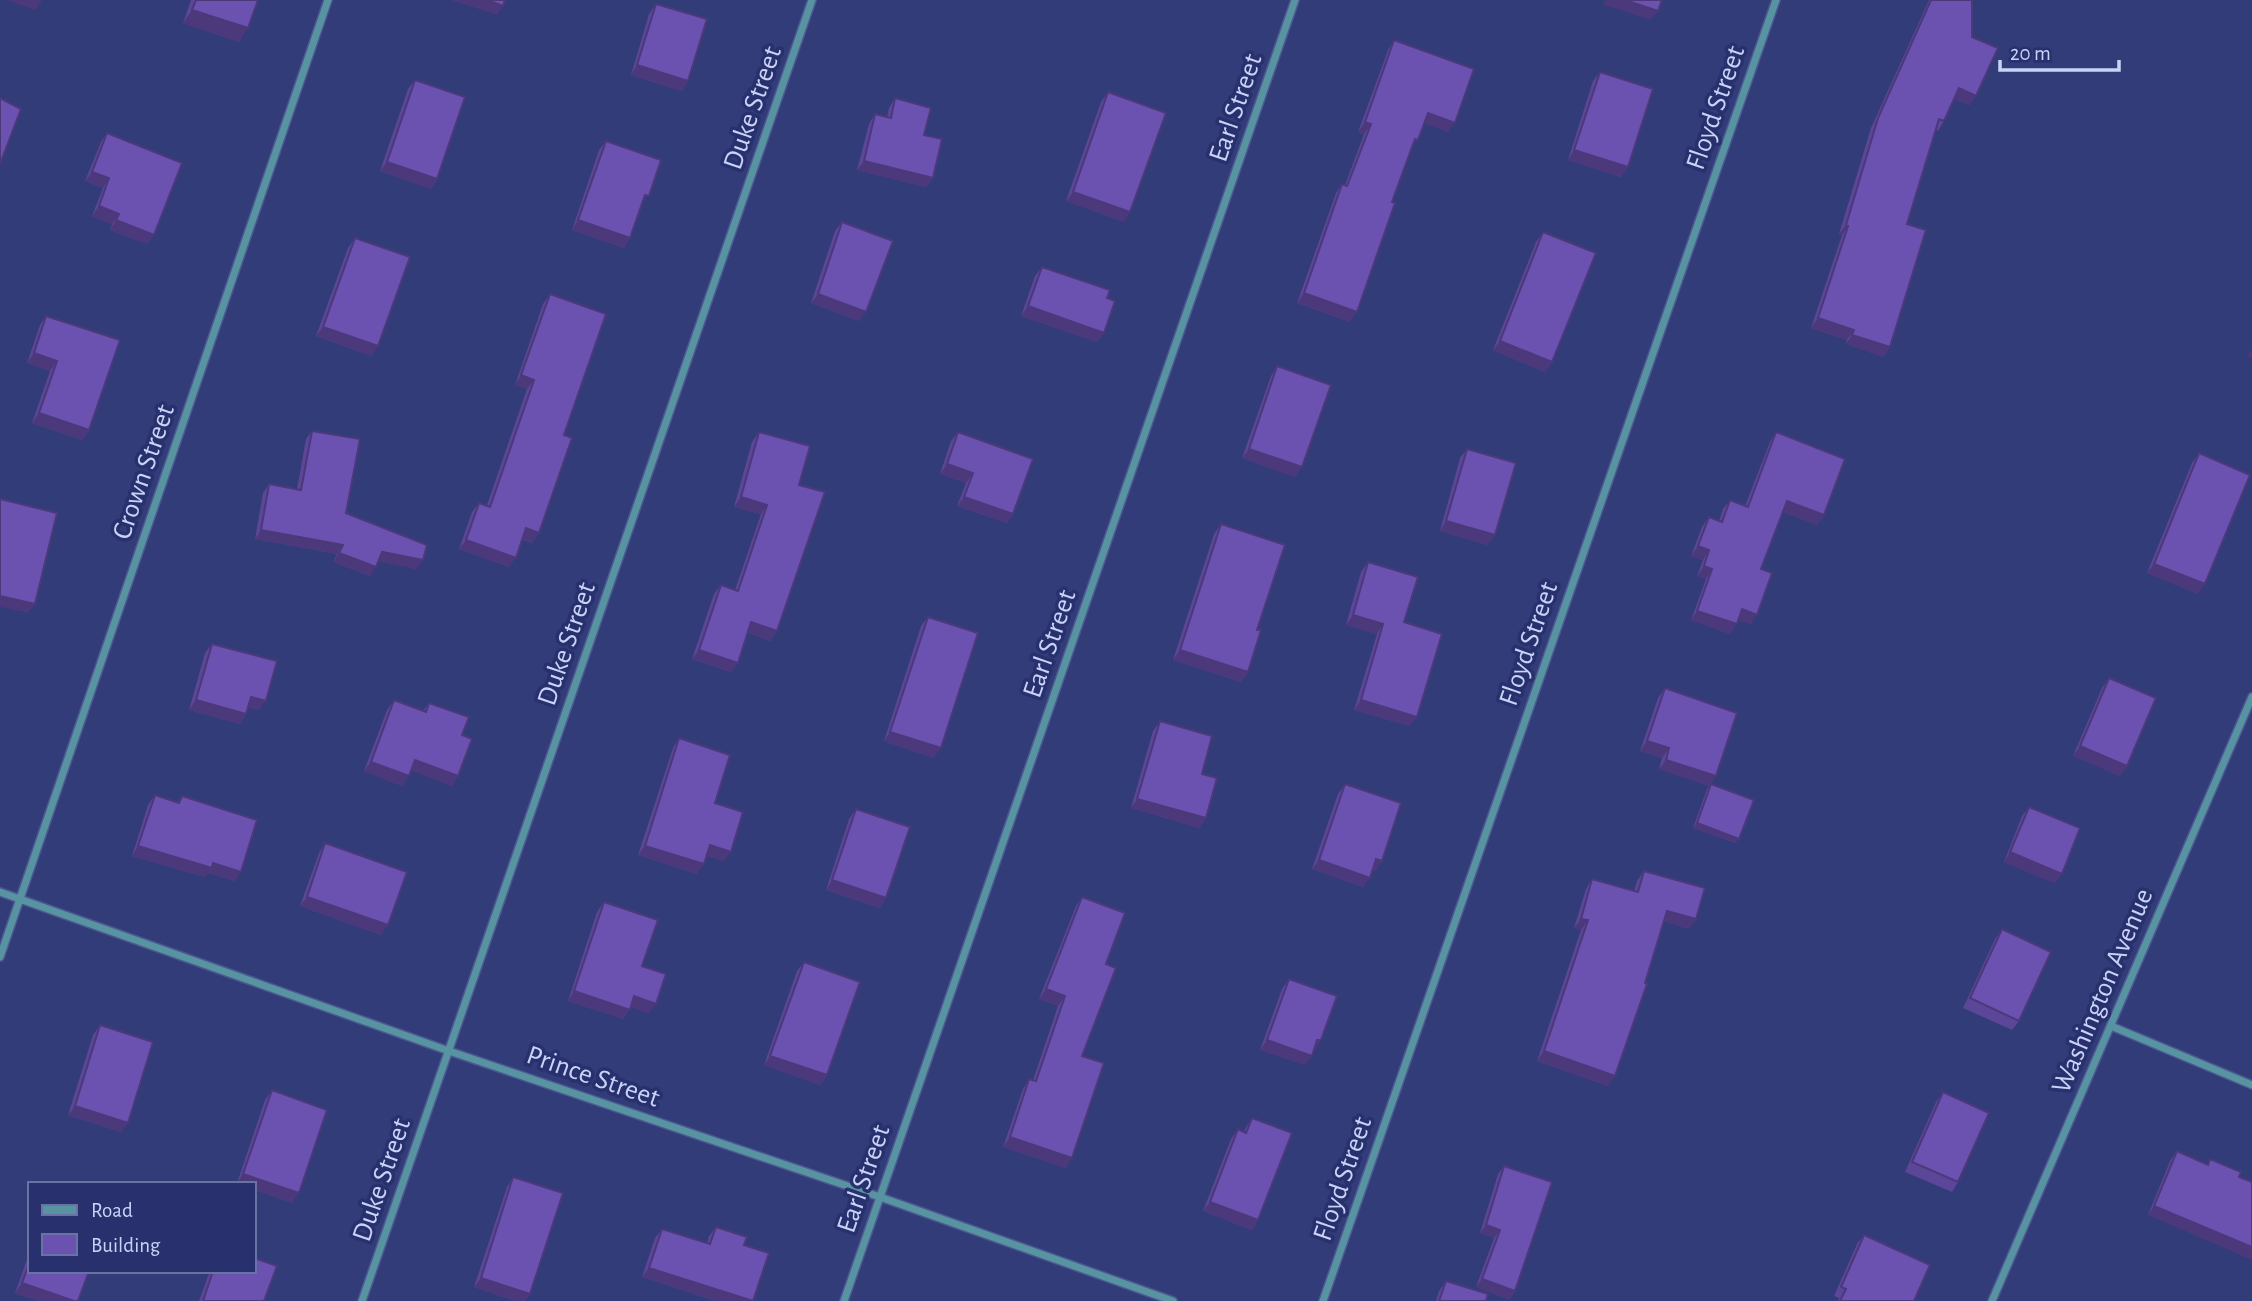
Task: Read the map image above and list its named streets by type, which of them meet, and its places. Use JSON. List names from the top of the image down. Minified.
{"streets":{"street":["Duke Street","Earl Street","Floyd Street","Crown Street","Washington Avenue","Prince Street"]},"crossings":[["Duke Street","Prince Street"],["Earl Street","Prince Street"],["Crown Street","Prince Street"]],"legend":["Road","Building"],"scale_bar":"20 m"}
